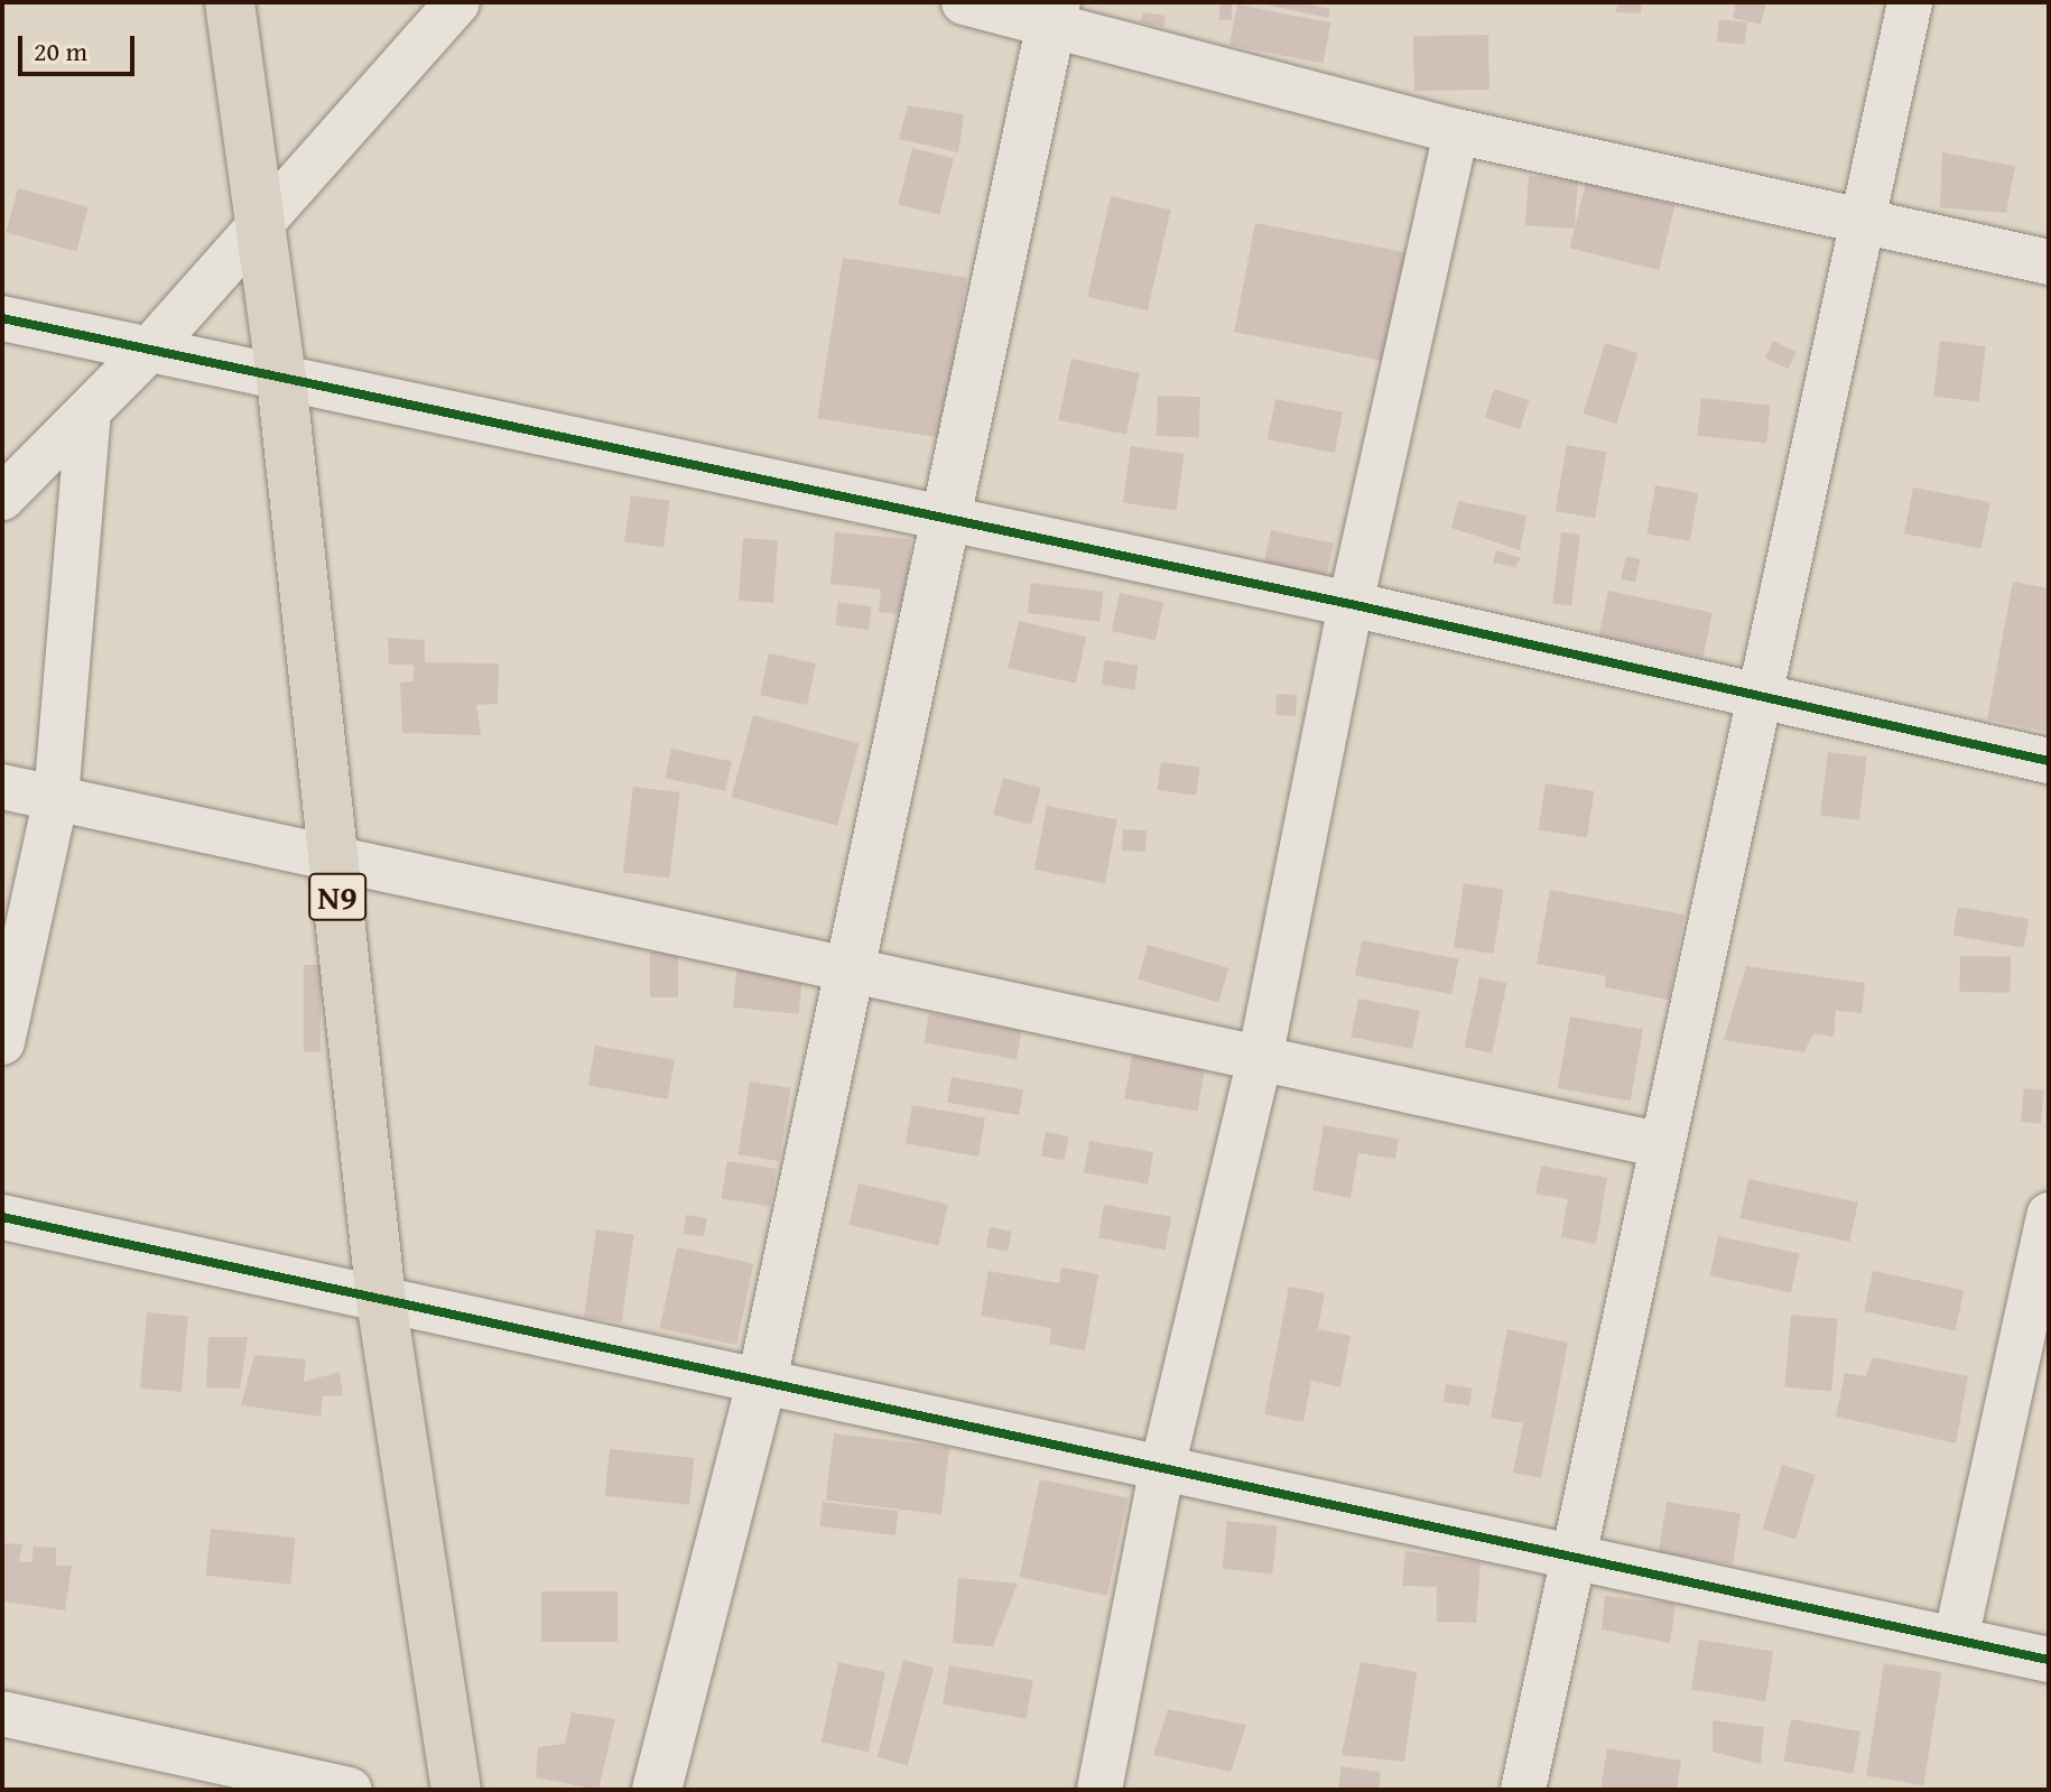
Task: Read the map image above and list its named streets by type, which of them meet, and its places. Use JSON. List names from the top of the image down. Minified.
{"streets":{"main road":["N9"]},"scale_bar":"20 m"}
